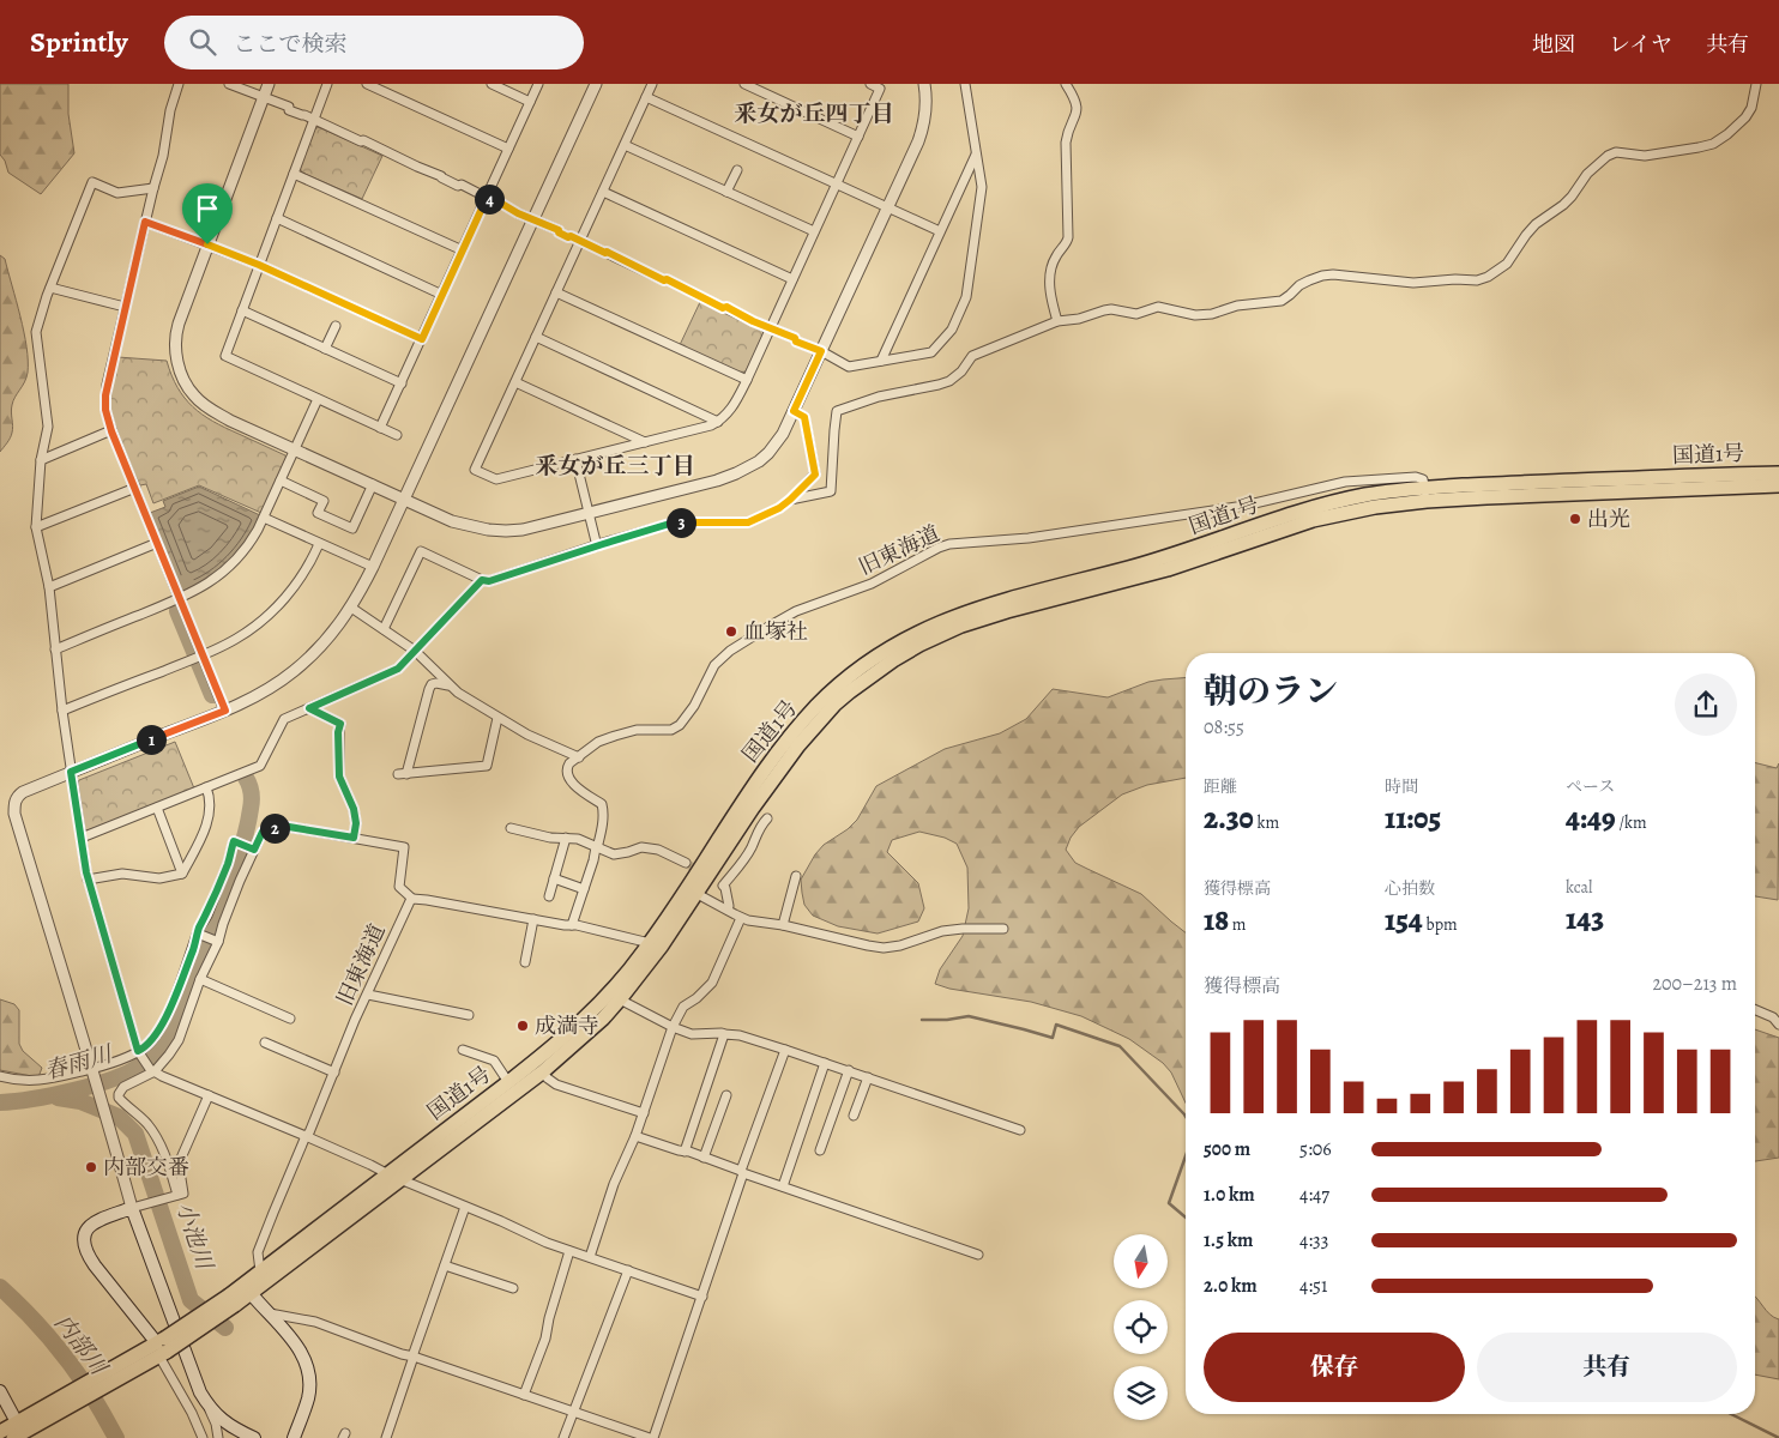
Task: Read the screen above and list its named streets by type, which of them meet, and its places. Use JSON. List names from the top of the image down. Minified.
{"streets":{"highway":["国道1号"],"street":["旧東海道"]},"crossings":[["国道1号","旧東海道"]],"districts":["釆女が丘四丁目","釆女が丘三丁目"],"water":["春雨川","小池川","内部川"],"places":["出光","血塚社","成満寺","内部交番"],"north":"bottom","page":{"header":"Sprintly","search":"ここで検索","nav":["地図","レイヤ","共有"],"pins":["4","3","1","2"],"heading":["朝のラン","08:55"],"stats":[["距離","2.30 km"],["時間","11:05"],["ペース","4:49 /km"],["獲得標高","18 m"],["心拍数","154 bpm"],["kcal","143"]],"chart":["獲得標高","200–213 m"],"list":[{"name":"500 m","note":"5:06"},{"name":"1.0 km","note":"4:47"},{"name":"1.5 km","note":"4:33"},{"name":"2.0 km","note":"4:51"}],"buttons":["保存","共有"]}}
